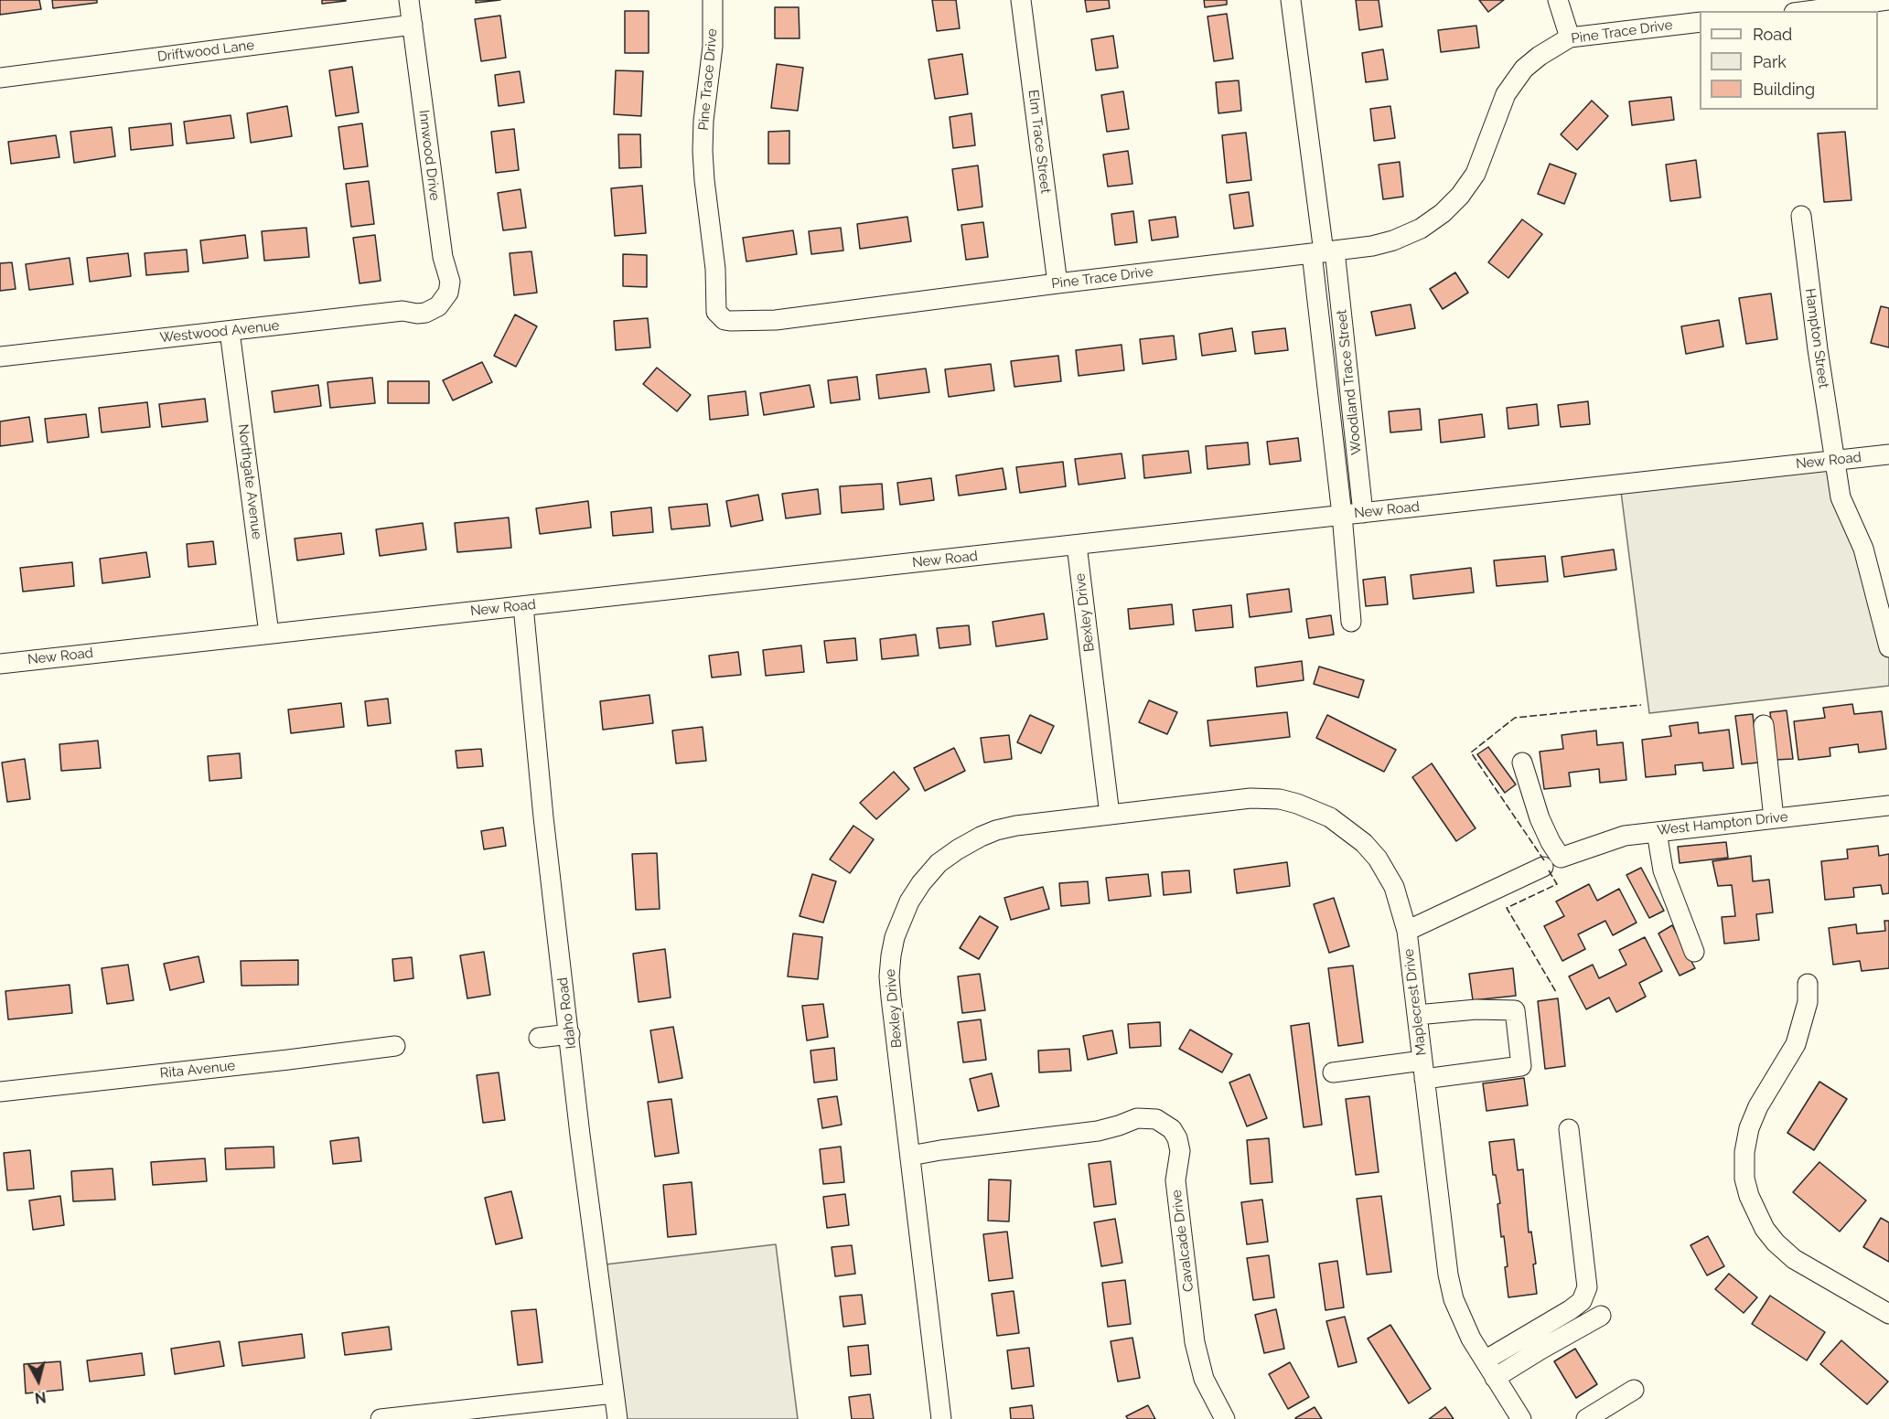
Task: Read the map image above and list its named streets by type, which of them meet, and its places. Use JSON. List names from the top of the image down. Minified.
{"streets":{"street":["Pine Trace Drive","Driftwood Lane","Elm Trace Street","Innwood Drive","Westwood Avenue","Hampton Street","Woodland Trace Street","New Road","Northgate Avenue","Bexley Drive","West Hampton Drive","Maplecrest Drive","Idaho Road","Rita Avenue","Cavalcade Drive"]},"crossings":[["Pine Trace Drive","Elm Trace Street"],["Pine Trace Drive","Woodland Trace Street"],["Driftwood Lane","Innwood Drive"],["Innwood Drive","Westwood Avenue"],["Westwood Avenue","Northgate Avenue"],["Hampton Street","New Road"],["Woodland Trace Street","New Road"],["New Road","Northgate Avenue"],["New Road","Bexley Drive"],["New Road","Idaho Road"],["Bexley Drive","Maplecrest Drive"],["Bexley Drive","Cavalcade Drive"]],"legend":["Road","Park","Building"],"north":"bottom"}
